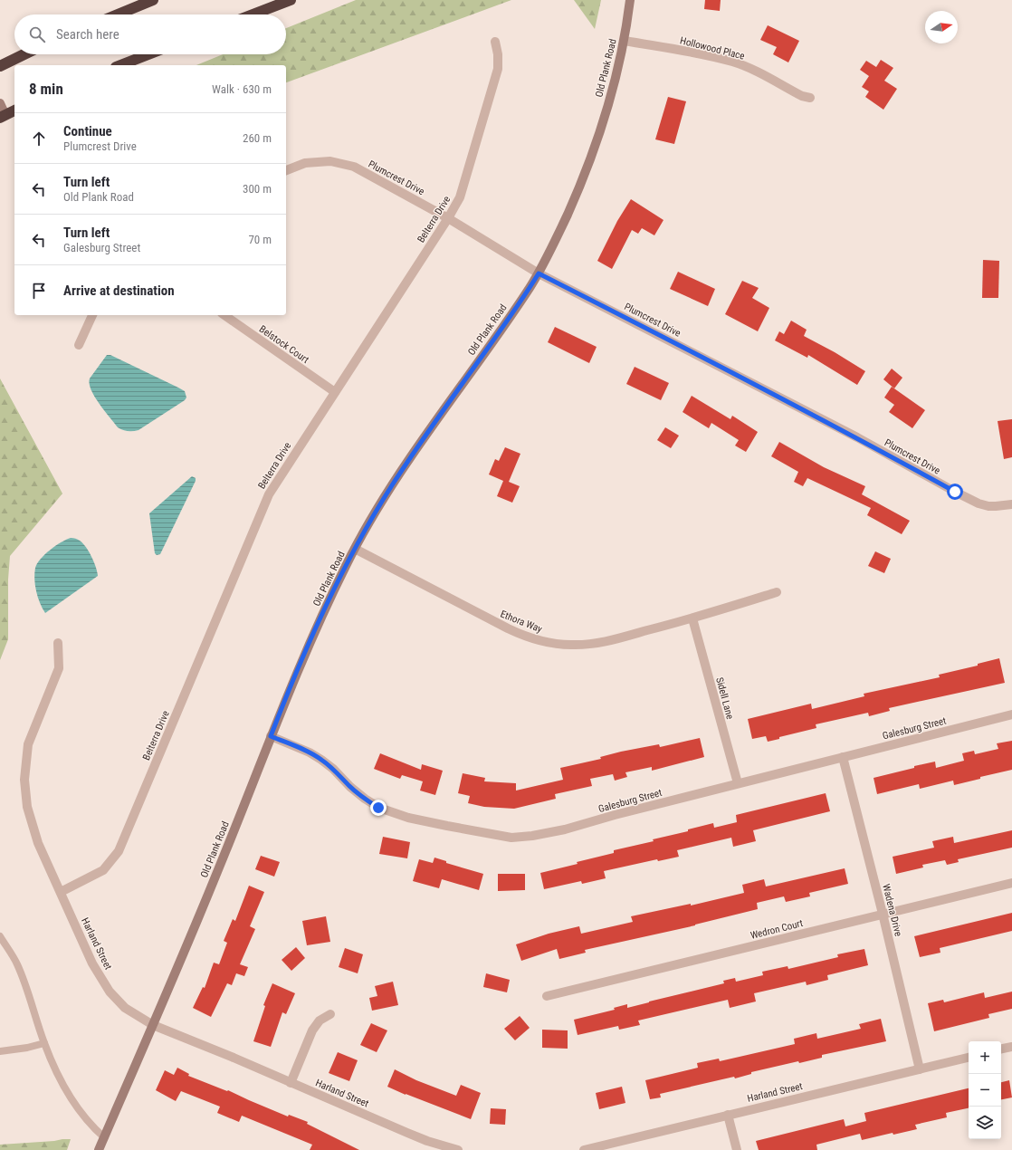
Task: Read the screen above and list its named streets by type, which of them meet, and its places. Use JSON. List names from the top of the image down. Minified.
{"streets":{"street":["Hollowood Place","Old Plank Road","Plumcrest Drive","Belterra Drive","Belstock Court","Ethora Way","Sidell Lane","Galesburg Street","Wadena Drive","Wedron Court","Harland Street"]},"crossings":[["Hollowood Place","Old Plank Road"],["Old Plank Road","Plumcrest Drive"],["Old Plank Road","Ethora Way"],["Old Plank Road","Galesburg Street"],["Old Plank Road","Harland Street"],["Plumcrest Drive","Belterra Drive"],["Belterra Drive","Belstock Court"],["Belterra Drive","Harland Street"],["Ethora Way","Sidell Lane"],["Sidell Lane","Galesburg Street"],["Galesburg Street","Wadena Drive"],["Wadena Drive","Wedron Court"],["Wadena Drive","Harland Street"]],"north":"right","page":{"search":"Search here","heading":["8 min","Walk · 630 m"],"list":[["Continue","Plumcrest Drive","260 m"],["Turn left","Old Plank Road","300 m"],["Turn left","Galesburg Street","70 m"],"Arrive at destination"],"map_buttons":["+","−"]}}
